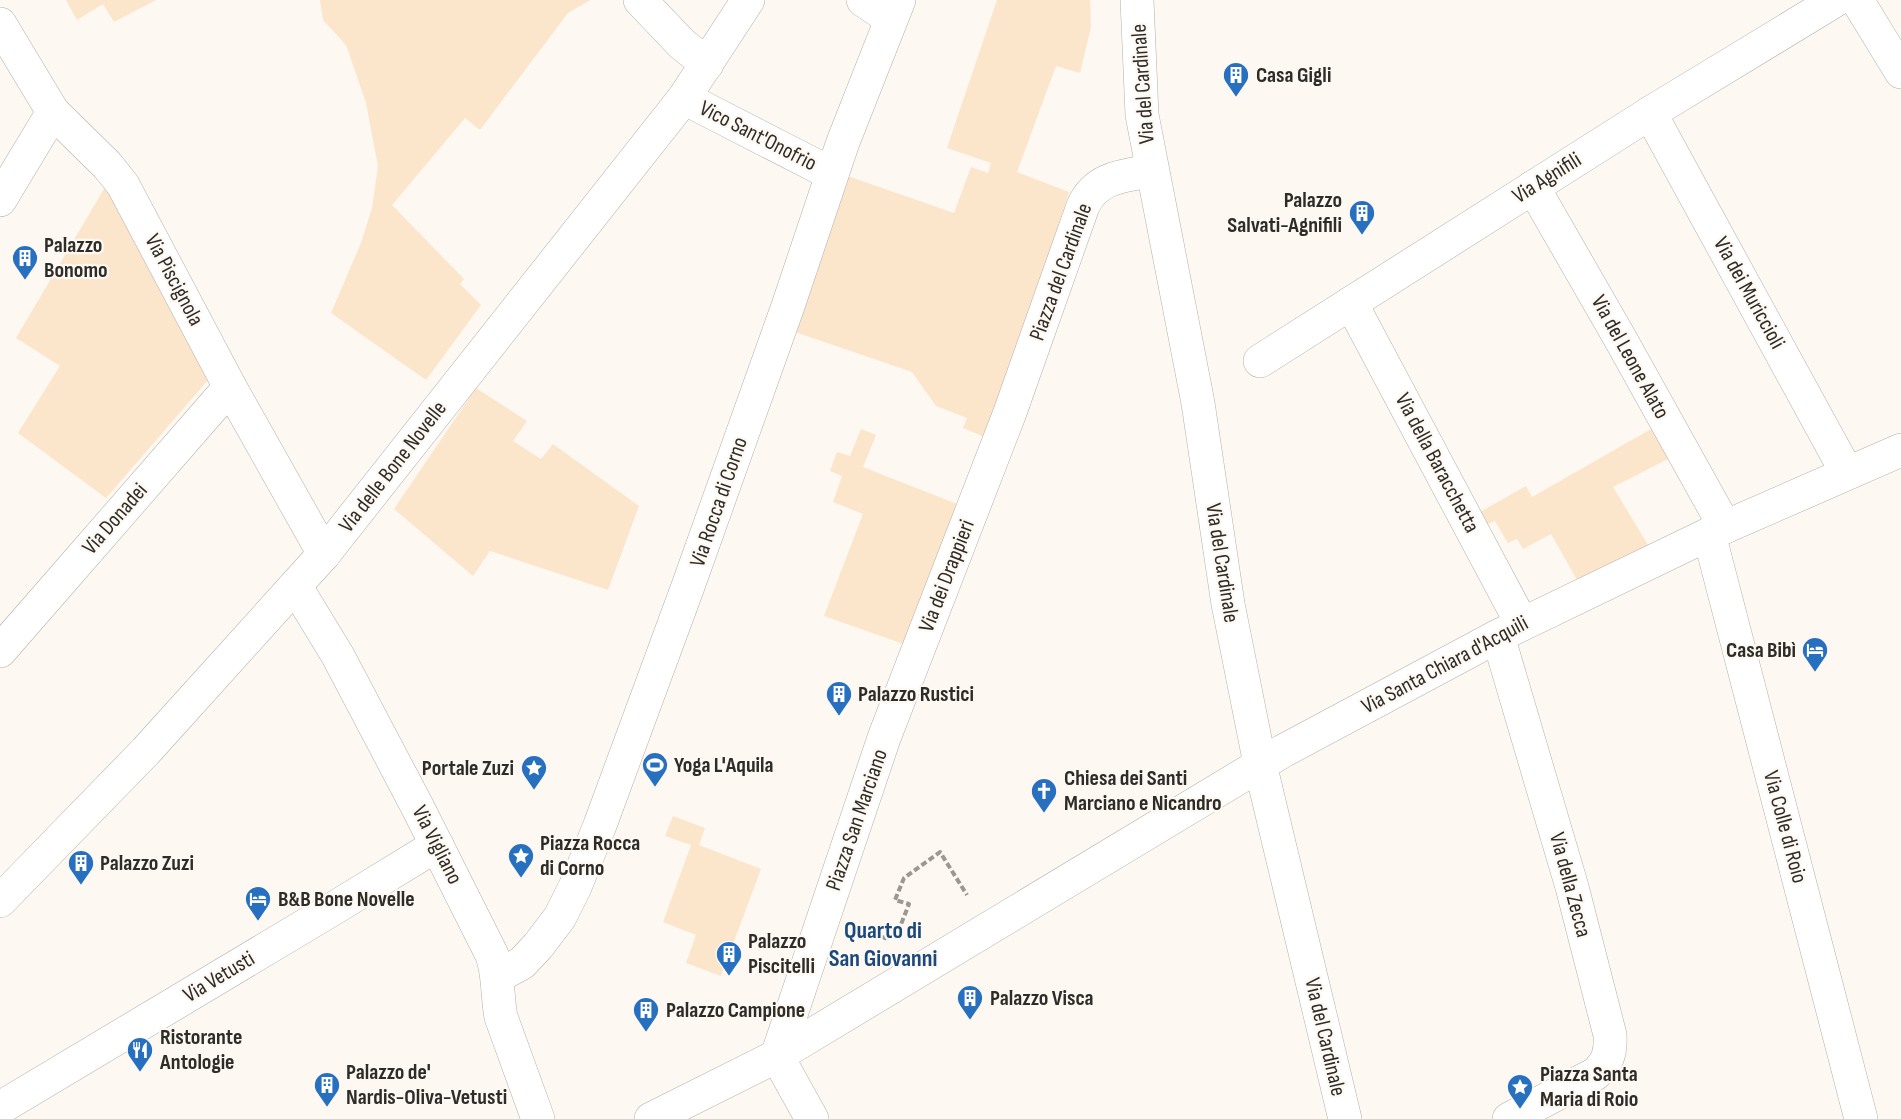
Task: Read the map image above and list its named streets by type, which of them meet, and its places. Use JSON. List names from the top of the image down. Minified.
{"streets":{"street":["Via del Cardinale","Vico Sant'Onofrio","Via Agnifili","Piazza del Cardinale","Via Piscignola","Via dei Muriccioli","Via del Leone Alato","Via della Baracchetta","Via delle Bone Novelle","Via Rocca di Corno","Via Donadei","Via dei Drappieri","Via Santa Chiara d'Acquili","Piazza San Marciano","Via Colle di Roio","Via Vigliano","Via della Zecca","Via Vetusti"]},"crossings":[["Via del Cardinale","Piazza del Cardinale"],["Via del Cardinale","Via Santa Chiara d'Acquili"],["Vico Sant'Onofrio","Via delle Bone Novelle"],["Vico Sant'Onofrio","Via Rocca di Corno"],["Via Agnifili","Via dei Muriccioli"],["Via Agnifili","Via del Leone Alato"],["Via Agnifili","Via della Baracchetta"],["Piazza del Cardinale","Via dei Drappieri"],["Via Piscignola","Via delle Bone Novelle"],["Via Piscignola","Via Donadei"],["Via dei Muriccioli","Via Santa Chiara d'Acquili"],["Via del Leone Alato","Via Santa Chiara d'Acquili"],["Via del Leone Alato","Via Colle di Roio"],["Via della Baracchetta","Via Santa Chiara d'Acquili"],["Via della Baracchetta","Via della Zecca"],["Via delle Bone Novelle","Via Vigliano"],["Via Rocca di Corno","Via Vigliano"],["Via dei Drappieri","Piazza San Marciano"],["Via Santa Chiara d'Acquili","Via Colle di Roio"],["Via Santa Chiara d'Acquili","Via della Zecca"],["Via Vigliano","Via Vetusti"]],"districts":["Quarto di San Giovanni"],"places":{"building":["Casa Gigli","Palazzo Salvati-Agnifili","Palazzo Bonomo","Palazzo Rustici","Palazzo Zuzi","Palazzo Piscitelli","Palazzo Visca","Palazzo Campione","Palazzo de' Nardis-Oliva-Vetusti"],"hotel":["Casa Bibì","B&B Bone Novelle"],"sports":["Yoga L'Aquila"],"place":["Portale Zuzi","Piazza Rocca di Corno","Piazza Santa Maria di Roio"],"church":["Chiesa dei Santi Marciano e Nicandro"],"restaurant":["Ristorante Antologie"]}}
